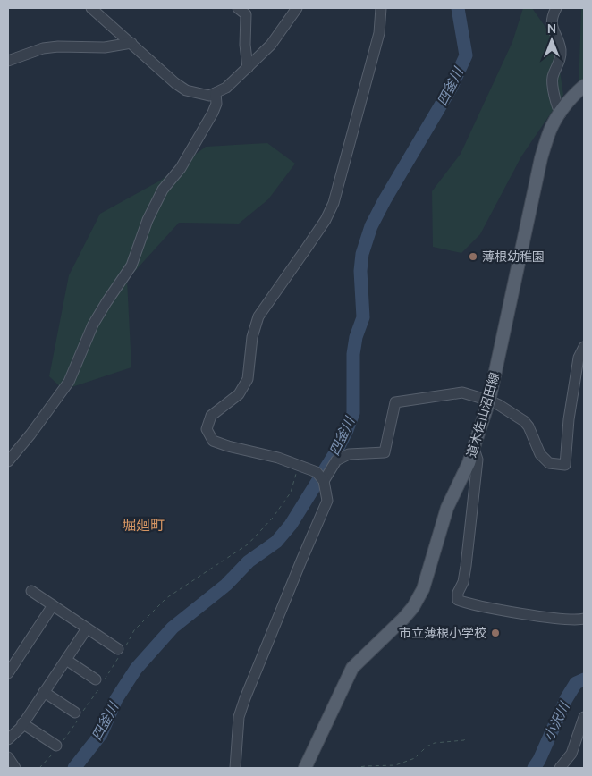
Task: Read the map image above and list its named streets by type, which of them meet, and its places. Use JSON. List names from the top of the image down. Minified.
{"streets":{"main road":["道木佐山沼田線"]},"districts":["堀廻町"],"water":["四釜川","小沢川"],"places":["薄根幼稚園","市立薄根小学校"],"north":"top"}
